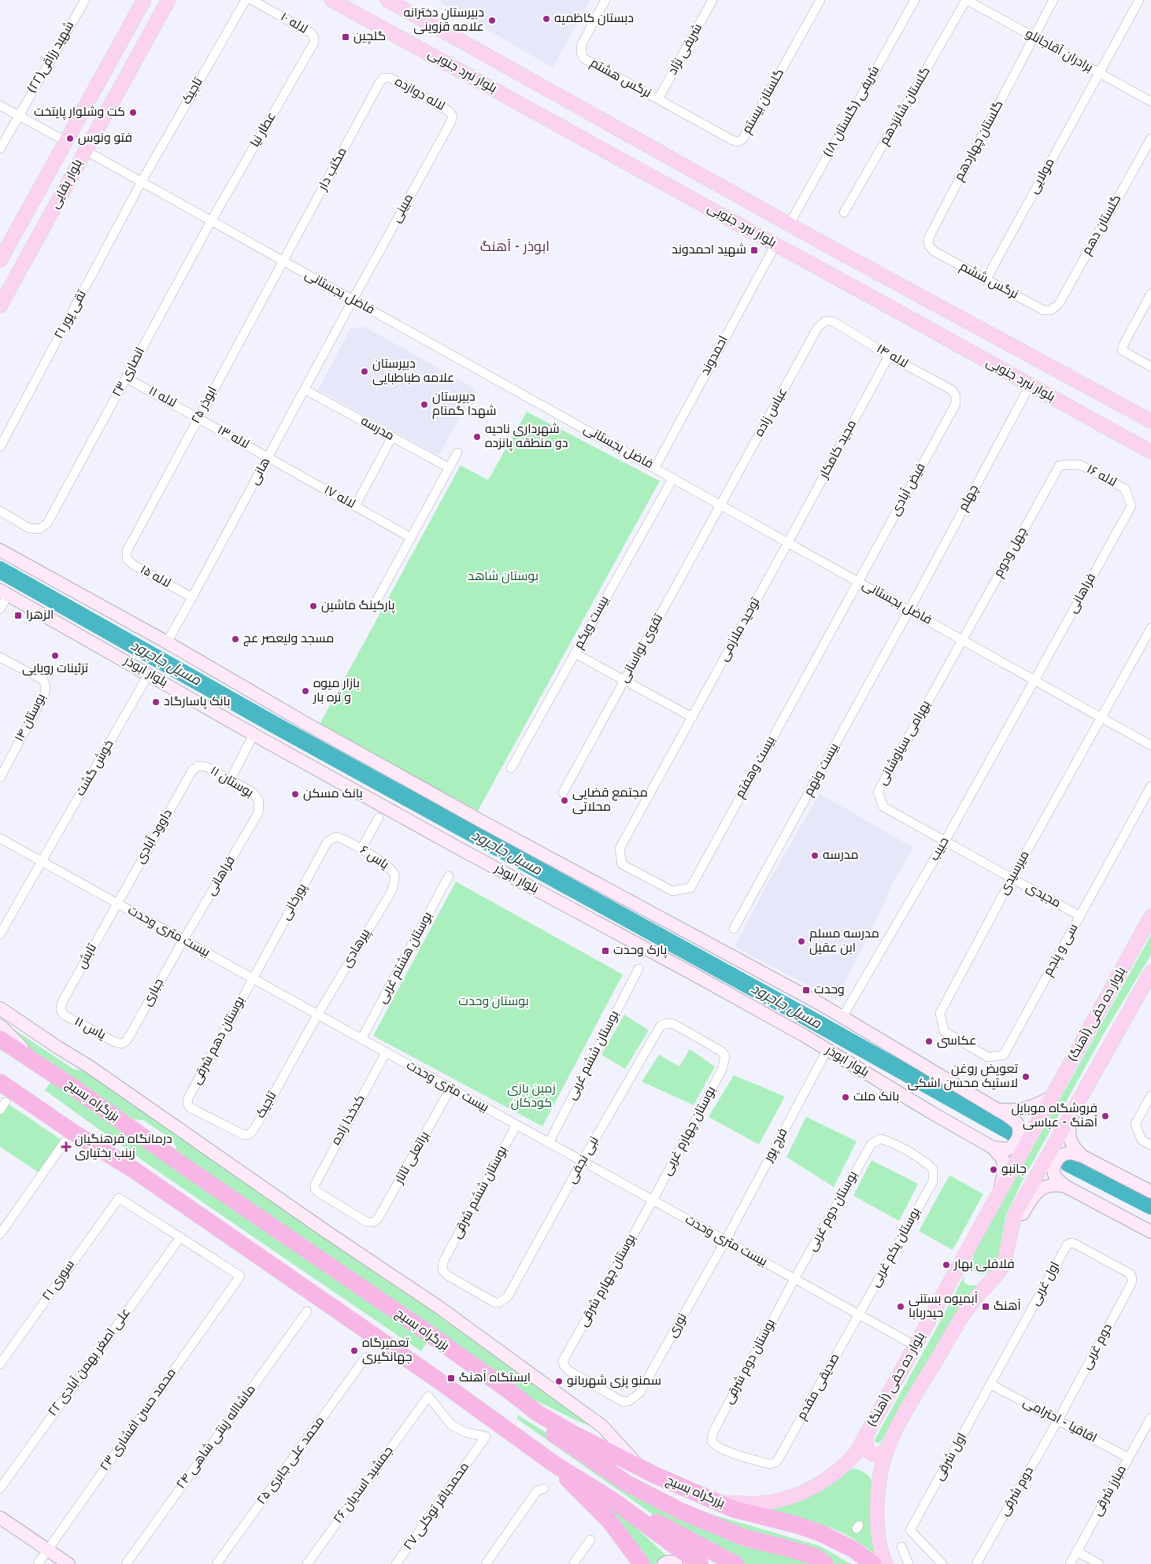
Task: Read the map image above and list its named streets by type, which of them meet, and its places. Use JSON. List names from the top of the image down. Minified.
{"streets":{"highway":["بزرگراه بسیج"],"main road":["بلوار نبرد جنوبی","بلوار بقایی","بلوار ابوذر","بلوار ده حقی (آهنگ)"],"street":["لاله ۱۰","شریفی نژاد","برادران آقاجانلو","شهید رزاقی(۲۲)","نرگس هشتم","تاجیک","لاله دوازده","گلستان بیستم","گلستان شانزدهم","شریفی (گلستان ۱۸)","عطار نیا","گلستان چهاردهم","مکتب دار","مولایی","مبینی","گلستان دهم","نرگس ششم","فاضل بجستانی","تقی پور ۲۱","احمدوند","لاله ۱۴","انصاری ۲۳","لاله ۱۱","ابوذر ۲۵","عباس زاده","مدرسه","لاله ۱۳","مجید کامکار","هانی","لاله ۱۶","فیض آبادی","لاله ۱۷","چهلم","چهل ودوم","لاله ۱۵","فراهانی","بیست ویکم","توحید ملازمی","تقوی لواسانی","بوستان ۱۴","بهرامی سیاوشانی","بیست وهفتم","خوش گشت","بیست ونهم","بوستان ۱۱","داوود آبادی","حبیب","یاس ۶","میرسیدی","مجیدی","پورخانی","بیست متری وحدت","پیرهادی","سی و پنجم","تابش","بوستان هشتم غربی","جباری","یاس ۱۱","بوستان دهم شرقی","بوستان ششم غربی","کدخدا زاده","بوستان چهارم غربی","فرج پور","براتعلی تاتار","نبی نجفی","بوستان ششم شرقی","بوستان دوم غربی","بوستان یکم غربی","سوری ۲۱","بوستان چهارم شرقی","اول غربی","نوری","دوم غربی","بوستان دوم شرقی","علی اصغر بهمن آبادی ۲۲","صدیقی مقدم","محمد حسن افشاری ۲۳","اقاقیا - احترامی","ماشااله زینتی شاهی ۲۴","اول شرقی","محمد علی جابری ۲۵","جمشید اسدیان ۲۶","مبارز شرقی","دوم شرقی","محمدباقر توکلی ۲۷"]},"crossings":[["لاله ۱۰","عطار نیا"],["شریفی نژاد","نرگس هشتم"],["شریفی نژاد","گلستان بیستم"],["برادران آقاجانلو","گلستان شانزدهم"],["برادران آقاجانلو","گلستان چهاردهم"],["برادران آقاجانلو","مولایی"],["بلوار نبرد جنوبی","شریفی (گلستان ۱۸)"],["بلوار نبرد جنوبی","احمدوند"],["بلوار نبرد جنوبی","چهلم"],["نرگس هشتم","گلستان بیستم"],["تاجیک","فاضل بجستانی"],["تاجیک","تقی پور ۲۱"],["تاجیک","بیست متری وحدت"],["تاجیک","پیرهادی"],["تاجیک","بوستان دهم شرقی"],["لاله دوازده","مکتب دار"],["لاله دوازده","مبینی"],["عطار نیا","فاضل بجستانی"],["عطار نیا","انصاری ۲۳"],["گلستان چهاردهم","نرگس ششم"],["مکتب دار","فاضل بجستانی"],["مکتب دار","ابوذر ۲۵"],["مولایی","نرگس ششم"],["بلوار بقایی","فاضل بجستانی"],["مبینی","فاضل بجستانی"],["مبینی","هانی"],["گلستان دهم","نرگس ششم"],["فاضل بجستانی","تقی پور ۲۱"],["فاضل بجستانی","احمدوند"],["فاضل بجستانی","انصاری ۲۳"],["فاضل بجستانی","ابوذر ۲۵"],["فاضل بجستانی","عباس زاده"],["فاضل بجستانی","مجید کامکار"],["فاضل بجستانی","هانی"],["فاضل بجستانی","فیض آبادی"],["فاضل بجستانی","چهلم"],["فاضل بجستانی","چهل ودوم"],["فاضل بجستانی","فراهانی"],["فاضل بجستانی","بیست ویکم"],["فاضل بجستانی","توحید ملازمی"],["فاضل بجستانی","تقوی لواسانی"],["فاضل بجستانی","بهرامی سیاوشانی"],["فاضل بجستانی","بیست وهفتم"],["فاضل بجستانی","بیست ونهم"],["فاضل بجستانی","حبیب"],["فاضل بجستانی","میرسیدی"],["لاله ۱۴","عباس زاده"],["لاله ۱۴","مجید کامکار"],["لاله ۱۴","فیض آبادی"],["انصاری ۲۳","لاله ۱۱"],["لاله ۱۱","ابوذر ۲۵"],["لاله ۱۱","لاله ۱۳"],["ابوذر ۲۵","لاله ۱۳"],["ابوذر ۲۵","لاله ۱۵"],["عباس زاده","تقوی لواسانی"],["مدرسه","هانی"],["لاله ۱۳","هانی"],["لاله ۱۳","لاله ۱۷"],["مجید کامکار","توحید ملازمی"],["هانی","لاله ۱۷"],["هانی","لاله ۱۵"],["لاله ۱۶","چهل ودوم"],["لاله ۱۶","فراهانی"],["فیض آبادی","بیست وهفتم"],["چهلم","بیست ونهم"],["چهل ودوم","بهرامی سیاوشانی"],["فراهانی","بوستان ۱۱"],["فراهانی","حبیب"],["فراهانی","بیست متری وحدت"],["فراهانی","جباری"],["توحید ملازمی","بیست وهفتم"],["بلوار ابوذر","خوش گشت"],["بلوار ابوذر","بلوار ده حقی (آهنگ)"],["بلوار ابوذر","فرج پور"],["بهرامی سیاوشانی","حبیب"],["بهرامی سیاوشانی","مجیدی"],["خوش گشت","بیست متری وحدت"],["بوستان ۱۱","داوود آبادی"],["داوود آبادی","بیست متری وحدت"],["داوود آبادی","تابش"],["حبیب","مجیدی"],["یاس ۶","پورخانی"],["یاس ۶","پیرهادی"],["میرسیدی","مجیدی"],["میرسیدی","سی و پنجم"],["مجیدی","سی و پنجم"],["پورخانی","بیست متری وحدت"],["پورخانی","بوستان دهم شرقی"],["بیست متری وحدت","پیرهادی"],["بیست متری وحدت","تابش"],["بیست متری وحدت","بوستان هشتم غربی"],["بیست متری وحدت","جباری"],["بیست متری وحدت","بلوار ده حقی (آهنگ)"],["بیست متری وحدت","بوستان دهم شرقی"],["بیست متری وحدت","بوستان ششم غربی"],["بیست متری وحدت","کدخدا زاده"],["بیست متری وحدت","بوستان چهارم غربی"],["بیست متری وحدت","فرج پور"],["بیست متری وحدت","براتعلی تاتار"],["بیست متری وحدت","نبی نجفی"],["بیست متری وحدت","بوستان ششم شرقی"],["بیست متری وحدت","بوستان دوم غربی"],["بیست متری وحدت","بوستان یکم غربی"],["بیست متری وحدت","بوستان چهارم شرقی"],["بیست متری وحدت","نوری"],["بیست متری وحدت","بوستان دوم شرقی"],["بیست متری وحدت","صدیقی مقدم"],["تابش","یاس ۱۱"],["جباری","یاس ۱۱"],["بلوار ده حقی (آهنگ)","بزرگراه بسیج"],["کدخدا زاده","براتعلی تاتار"],["بوستان چهارم غربی","نبی نجفی"],["بوستان چهارم غربی","بوستان چهارم شرقی"],["فرج پور","نوری"],["نبی نجفی","بوستان ششم شرقی"],["بوستان دوم غربی","بوستان یکم غربی"],["بوستان دوم غربی","بوستان دوم شرقی"],["بوستان یکم غربی","صدیقی مقدم"],["سوری ۲۱","علی اصغر بهمن آبادی ۲۲"],["سوری ۲۱","محمد حسن افشاری ۲۳"],["بوستان چهارم شرقی","نوری"],["اول غربی","دوم غربی"],["اول غربی","اقاقیا - احترامی"],["اول غربی","اول شرقی"],["دوم غربی","اقاقیا - احترامی"],["دوم غربی","دوم شرقی"],["بوستان دوم شرقی","صدیقی مقدم"],["علی اصغر بهمن آبادی ۲۲","محمد حسن افشاری ۲۳"],["اقاقیا - احترامی","اول شرقی"],["اقاقیا - احترامی","مبارز شرقی"],["اقاقیا - احترامی","دوم شرقی"],["جمشید اسدیان ۲۶","محمدباقر توکلی ۲۷"]],"districts":["ابوذر - آهنگ"],"water":["مسیل جاجرود"],"parks":["بوستان شاهد","بوستان وحدت","زمین بازی کودکان"],"places":{"other":["دبستان کاظمیه","دبیرستان دخترانه علامه قزوینی","کت وشلوار پایتخت","فتو ونوس","دبیرستان علامه طباطبایی","دبیرستان شهدا گمنام","شهرداری ناحیه دو منطقه پانزده","پارکینگ ماشین","مسجد ولیعصر عج","تزئینات رویایی","بازار میوه و تره بار","بانک پاسارگاد","بانک مسکن","مجتمع قضایی محلاتی","مدرسه","مدرسه مسلم ابن عقیل","عکاسى","تعویض روغن لاستیک محسن اشکی","بانک ملت","فروشگاه موبایل آهنگ - عباسی","جانبو","فلافلی بهار","آبمیوه بستنی حیدربابا","تعمیرگاه جهانگیری","سمنو پزی شهربانو"],"transit":["گلچین","شهید احمدوند","الزهرا","پارک وحدت","وحدت","آهنگ","ایستگاه آهنگ"],"health":["درمانگاه فرهنگیان زینب بختیاری"]}}
